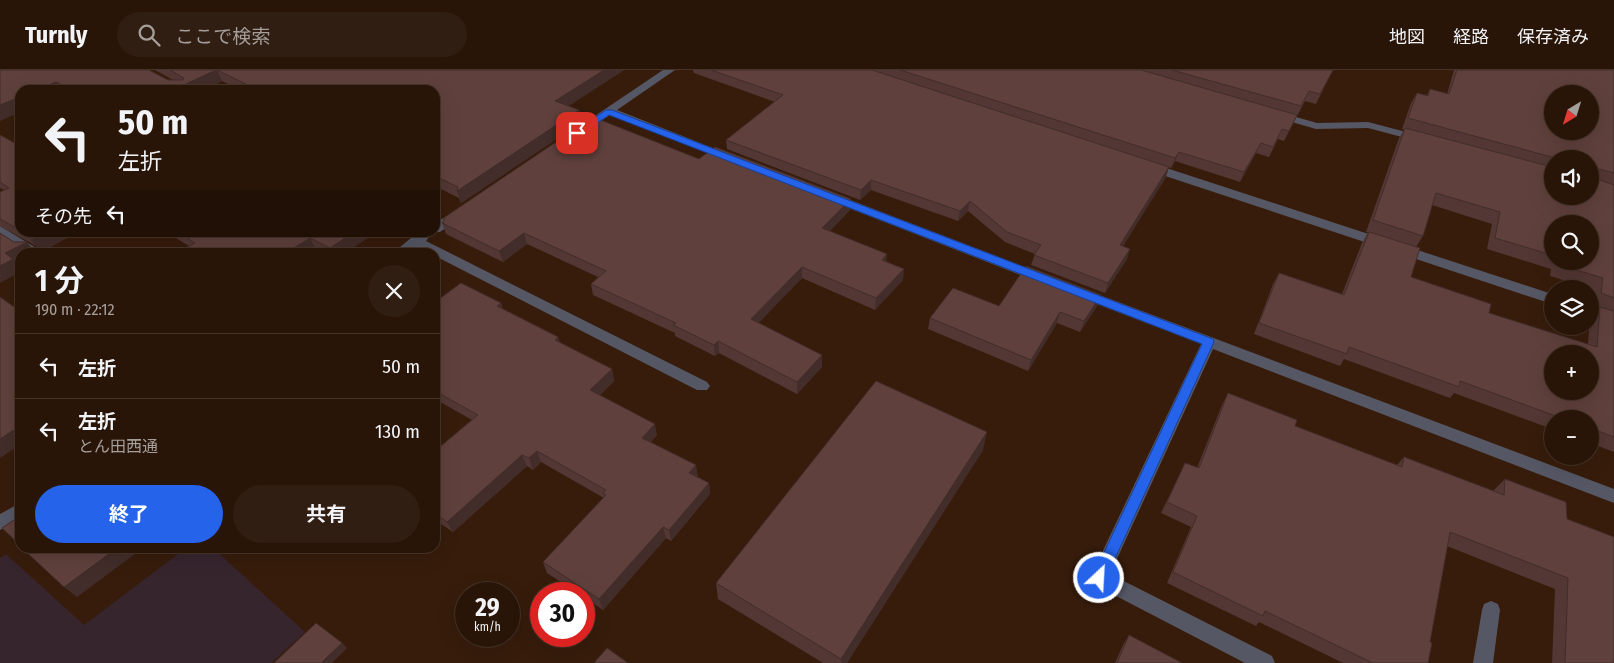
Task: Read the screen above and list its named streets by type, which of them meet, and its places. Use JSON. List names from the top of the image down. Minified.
{"north":"bottom left","page":{"header":"Turnly","search":"ここで検索","nav":["地図","経路","保存済み"],"map_buttons":["+","−"],"turn":["50 m","左折"],"then":"その先","heading":["1 分","190 m · 22:12"],"list":[{"name":"左折","value":"50 m"},{"name":"左折","note":"とん田西通","value":"130 m"}],"buttons":["終了","共有"],"speed":"29 km/h","limit":"30"}}
